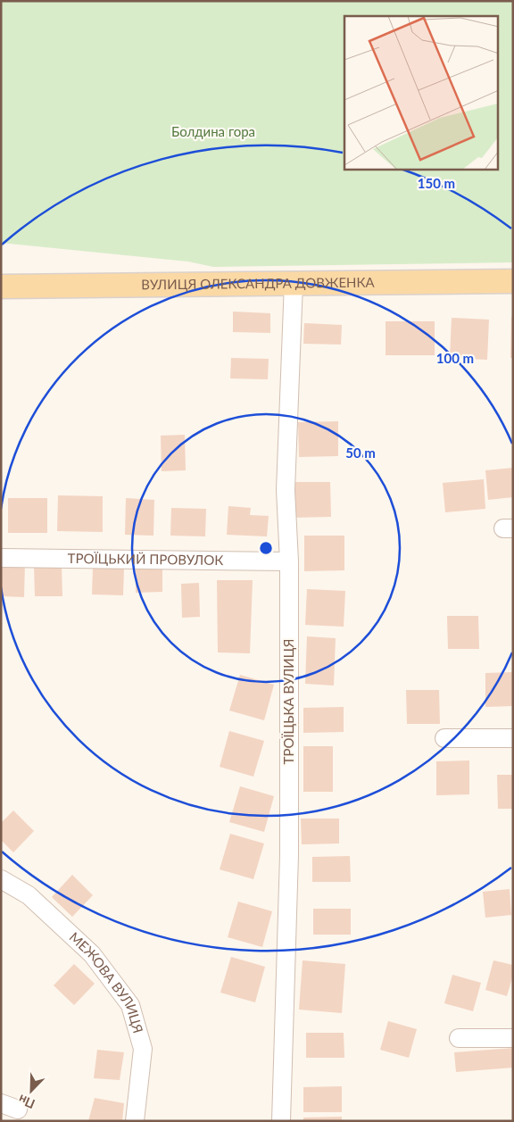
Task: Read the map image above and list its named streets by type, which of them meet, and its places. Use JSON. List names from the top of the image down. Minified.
{"streets":{"main road":["ВУЛИЦЯ ОЛЕКСАНДРА ДОВЖЕНКА"],"street":["ТРОЇЦЬКИЙ ПРОВУЛОК","ТРОЇЦЬКА ВУЛИЦЯ","МЕЖОВА ВУЛИЦЯ"]},"crossings":[["ВУЛИЦЯ ОЛЕКСАНДРА ДОВЖЕНКА","ТРОЇЦЬКА ВУЛИЦЯ"],["ТРОЇЦЬКИЙ ПРОВУЛОК","ТРОЇЦЬКА ВУЛИЦЯ"]],"parks":["Болдина гора"],"north":"bottom left","rings":["150 m","100 m","50 m"]}
